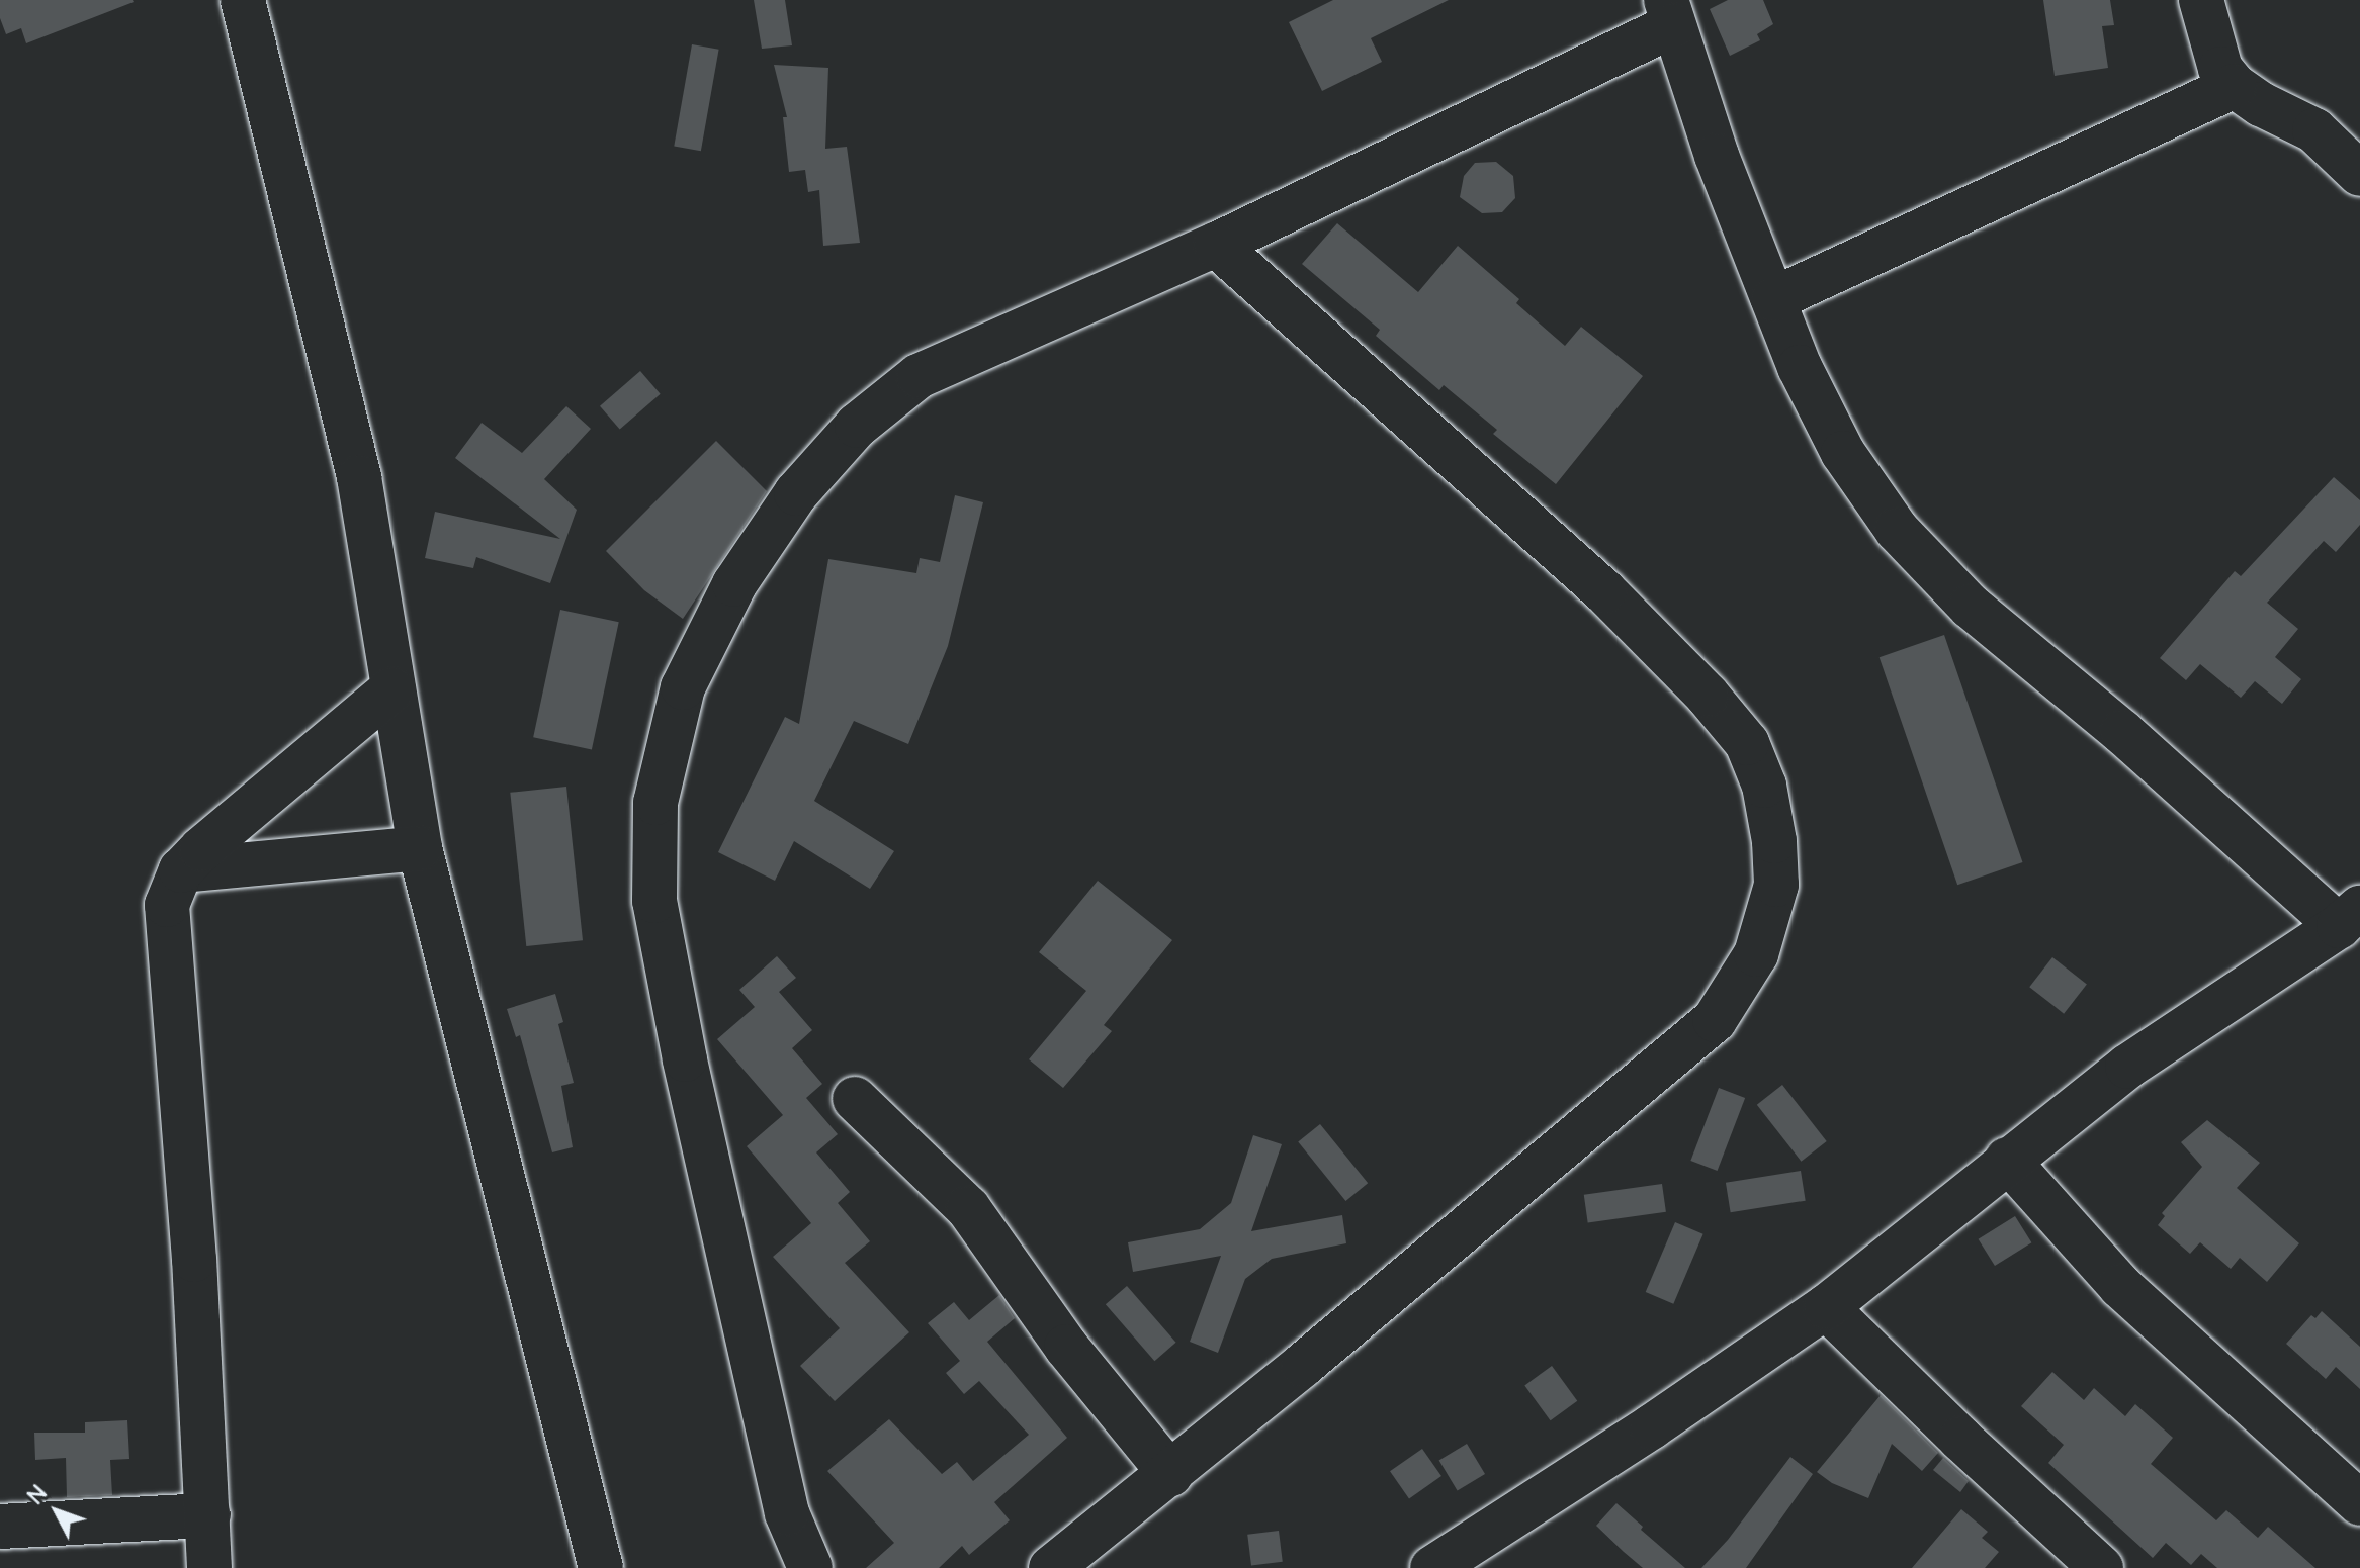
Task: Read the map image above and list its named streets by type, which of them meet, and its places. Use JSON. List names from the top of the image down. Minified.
{"north":"top left"}
